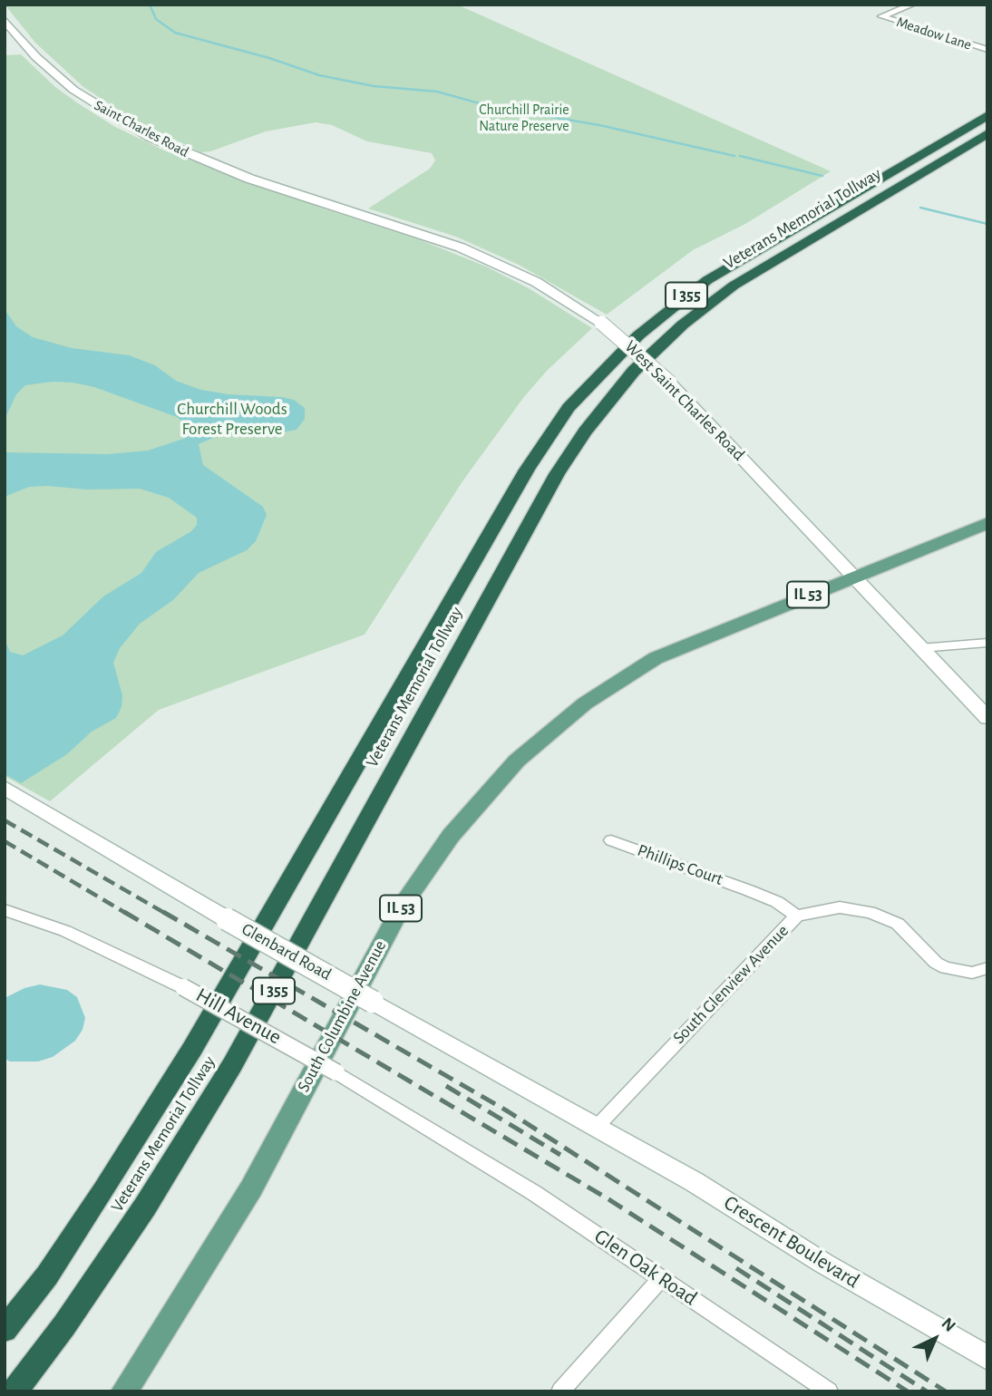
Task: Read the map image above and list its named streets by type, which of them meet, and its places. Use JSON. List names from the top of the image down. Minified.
{"streets":{"highway":["Veterans Memorial Tollway","I 355"],"main road":["Saint Charles Road","West Saint Charles Road","IL 53","Glenbard Road","South Columbine Avenue","Crescent Boulevard"],"street":["Meadow Lane","Phillips Court","South Glenview Avenue","Hill Avenue","Glen Oak Road"]},"crossings":[["Saint Charles Road","West Saint Charles Road"],["West Saint Charles Road","IL 53"],["West Saint Charles Road","South Columbine Avenue"],["IL 53","South Columbine Avenue"],["Phillips Court","South Glenview Avenue"],["Glenbard Road","South Glenview Avenue"],["Glenbard Road","Crescent Boulevard"],["South Glenview Avenue","Crescent Boulevard"],["Hill Avenue","Glen Oak Road"]],"parks":["Churchill Prairie Nature Preserve","Churchill Woods Forest Preserve"],"north":"top right"}
